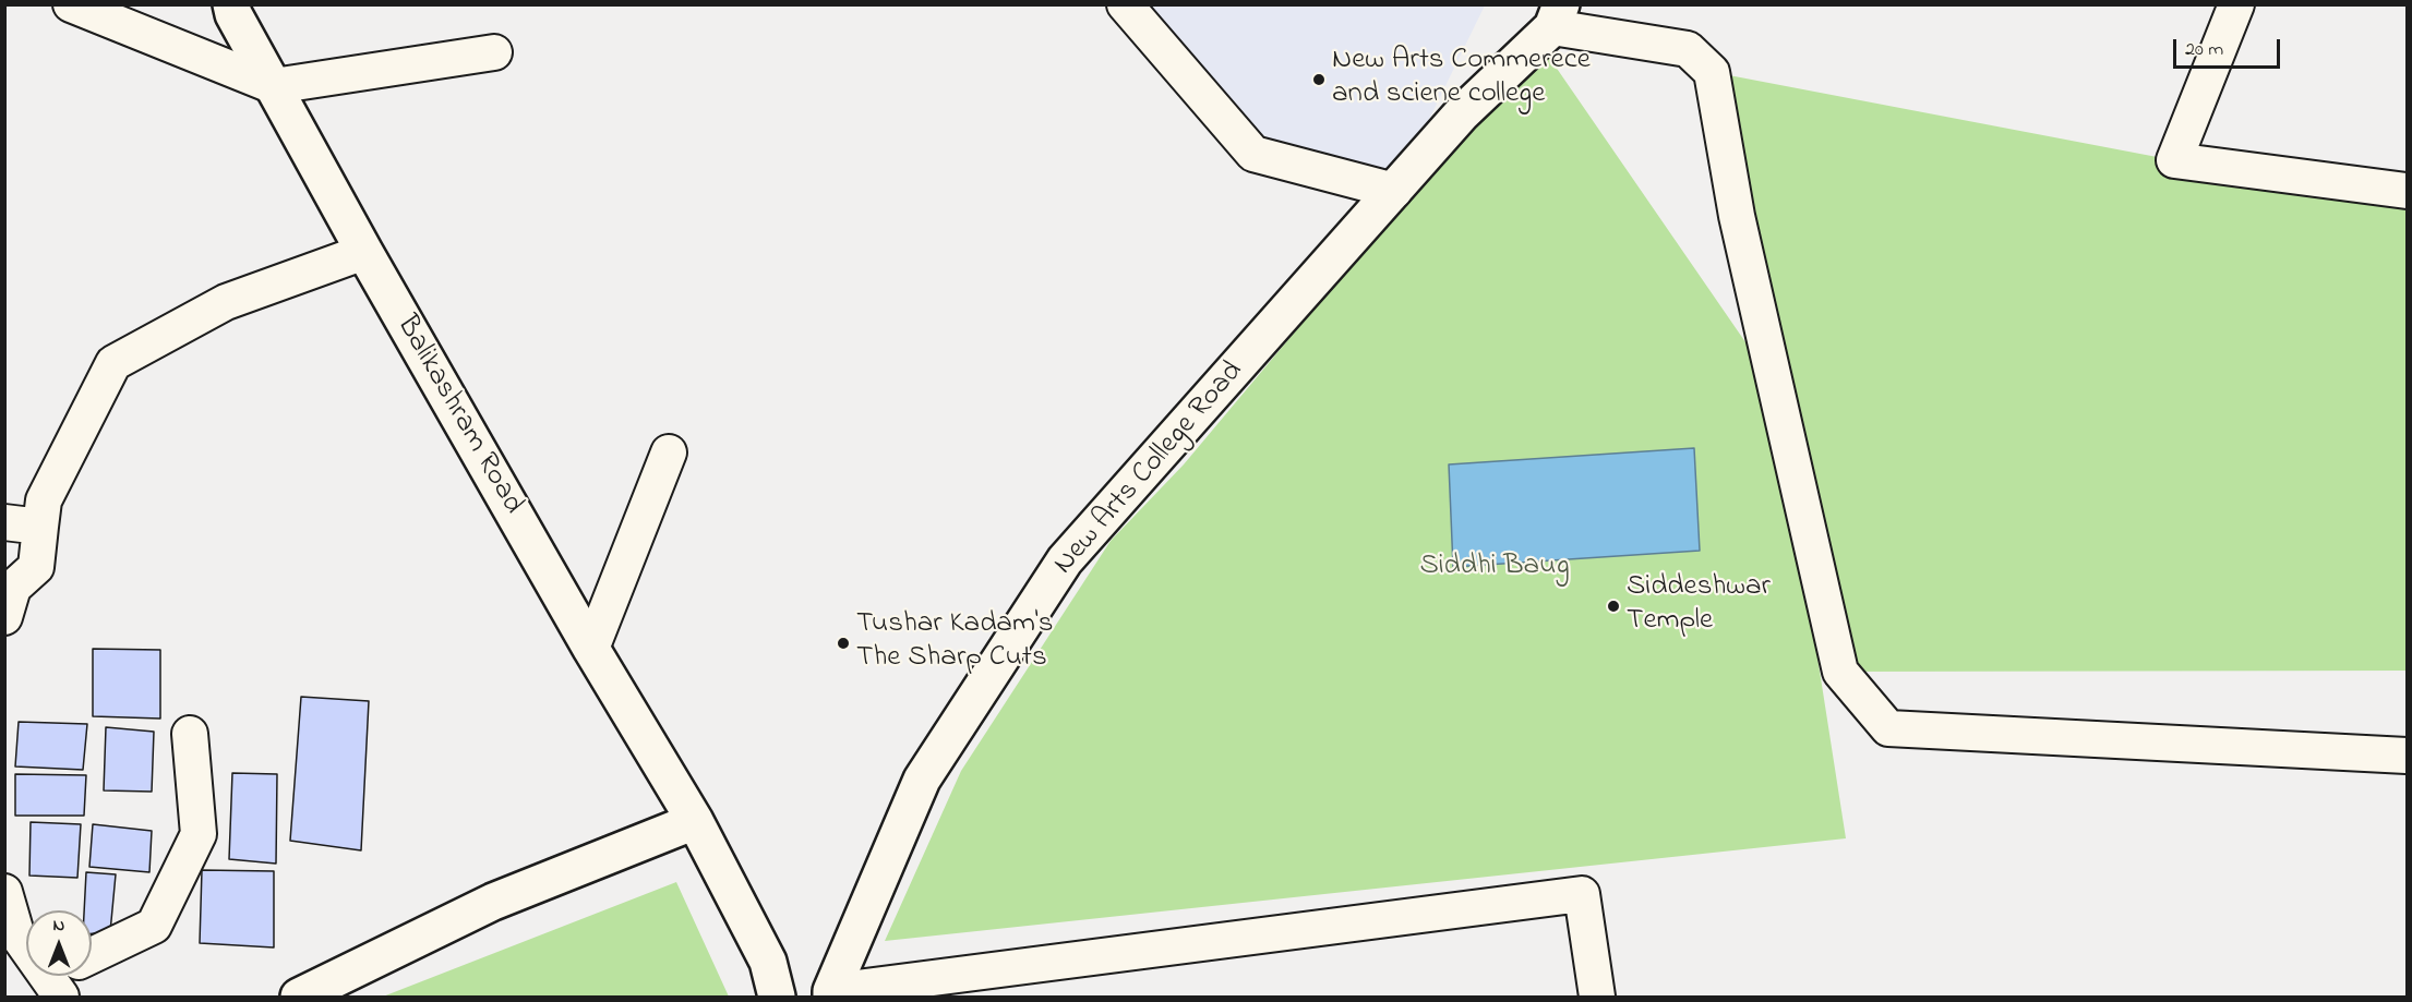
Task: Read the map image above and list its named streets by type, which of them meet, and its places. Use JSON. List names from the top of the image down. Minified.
{"streets":{"street":["Balikashram Road","New Arts College Road"]},"parks":["Siddhi Baug"],"places":["New Arts Commerece and sciene college","Siddeshwar Temple","Tushar Kadam's The Sharp Cuts"],"scale_bar":"20 m","north":"top"}
